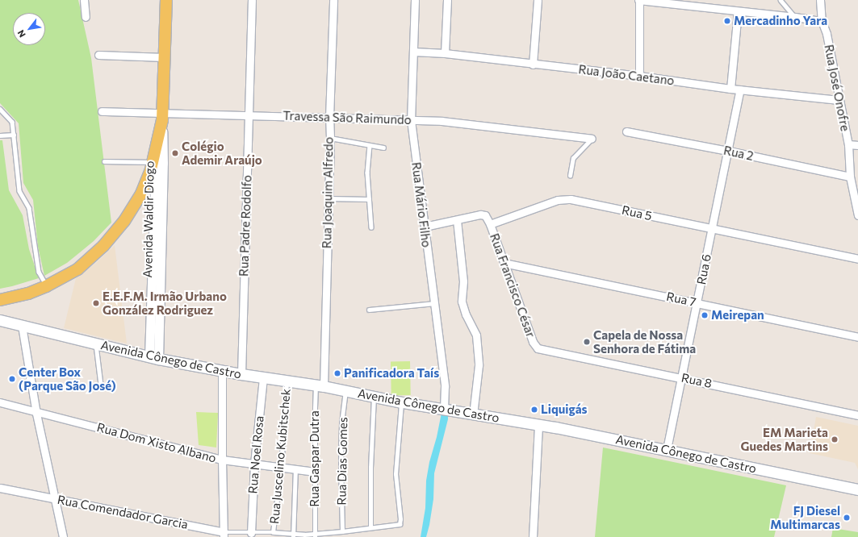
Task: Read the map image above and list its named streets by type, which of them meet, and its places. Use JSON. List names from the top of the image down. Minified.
{"streets":{"main road":["Avenida Waldir Diogo","Avenida Cônego de Castro"],"street":["Rua João Caetano","Rua José Onofre","Travessa São Raimundo","Rua 2","Rua Joaquim Alfredo","Rua Mário Filho","Rua 5","Rua Padre Rodolfo","Rua 6","Rua Francisco César","Rua 7","Rua 8","Rua Dom Xisto Albano","Rua Noel Rosa","Rua Comendador Garcia"],"lane":["Rua Juscelino Kubitschek","Rua Gaspar Dutra","Rua Dias Gomes"]},"crossings":[["Rua João Caetano","Rua José Onofre"],["Rua João Caetano","Rua Mário Filho"],["Rua João Caetano","Rua 6"],["Rua José Onofre","Rua 2"],["Travessa São Raimundo","Rua Joaquim Alfredo"],["Travessa São Raimundo","Rua Mário Filho"],["Travessa São Raimundo","Avenida Waldir Diogo"],["Travessa São Raimundo","Rua Padre Rodolfo"],["Rua 2","Rua 6"],["Rua Joaquim Alfredo","Avenida Cônego de Castro"],["Rua Joaquim Alfredo","Rua Gaspar Dutra"],["Rua Mário Filho","Avenida Cônego de Castro"],["Rua 5","Rua 6"],["Rua 5","Rua Francisco César"],["Avenida Waldir Diogo","Avenida Cônego de Castro"],["Rua Padre Rodolfo","Avenida Cônego de Castro"],["Rua 6","Rua 7"],["Rua 6","Avenida Cônego de Castro"],["Rua 6","Rua 8"],["Rua Francisco César","Rua 7"],["Rua Francisco César","Rua 8"],["Avenida Cônego de Castro","Rua Noel Rosa"],["Avenida Cônego de Castro","Rua Juscelino Kubitschek"],["Avenida Cônego de Castro","Rua Gaspar Dutra"],["Avenida Cônego de Castro","Rua Dias Gomes"],["Avenida Cônego de Castro","Rua Comendador Garcia"],["Rua Dom Xisto Albano","Rua Noel Rosa"],["Rua Dom Xisto Albano","Rua Juscelino Kubitschek"],["Rua Dom Xisto Albano","Rua Gaspar Dutra"],["Rua Noel Rosa","Rua Comendador Garcia"],["Rua Juscelino Kubitschek","Rua Comendador Garcia"],["Rua Gaspar Dutra","Rua Comendador Garcia"],["Rua Dias Gomes","Rua Comendador Garcia"]],"places":["Mercadinho Yara","Colégio Ademir Araújo","E.E.F.M. Irmão Urbano González Rodriguez","Meirepan","Capela de Nossa Senhora de Fátima","Panificadora Taís","Center Box (Parque São José)","Liquigás","EM Marieta Guedes Martins","FJ Diesel Multimarcas"],"north":"bottom left"}
